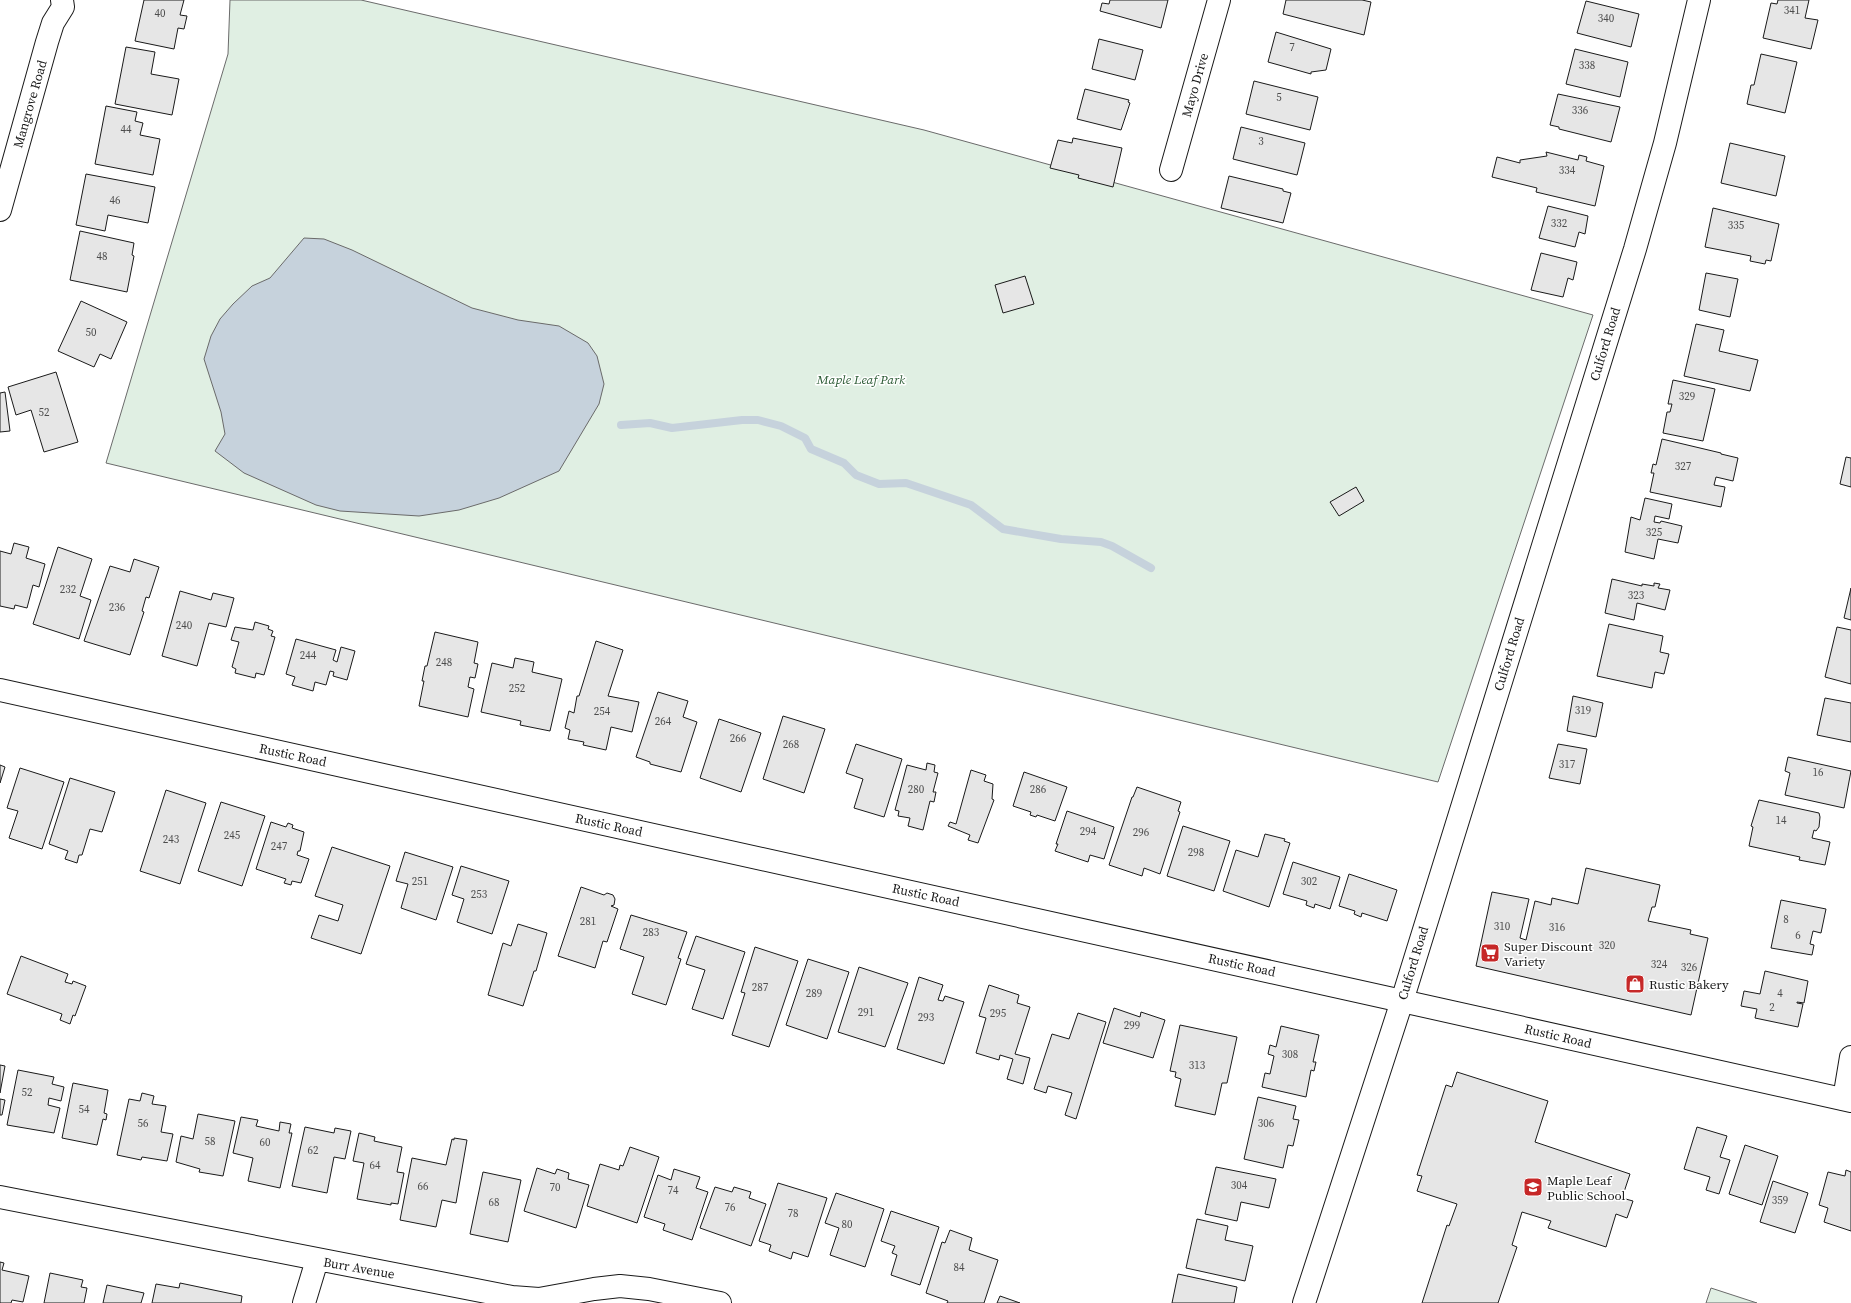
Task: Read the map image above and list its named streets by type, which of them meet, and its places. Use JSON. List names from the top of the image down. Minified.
{"streets":{"street":["Mayo Drive","Mangrove Road","Culford Road","Rustic Road","Burr Avenue"]},"crossings":[["Culford Road","Rustic Road"]],"parks":["Maple Leaf Park"],"places":{"supermarket":["Super Discount Variety"],"shop":["Rustic Bakery"],"school or university":["Maple Leaf Public School"]},"house_numbers":["341","40","340","7","338","5","336","44","3","334","46","332","335","48","50","329","52","327","325","232","323","236","240","244","248","252","319","254","264","266","268","317","16","280","286","14","294","296","245","243","247","298","251","302","253","8","281","310","316","283","6","320","324","326","287","289","4","2","291","295","293","299","308","313","52","54","56","306","58","60","62","64","304","66","70","74","359","68","76","78","80","84"]}
